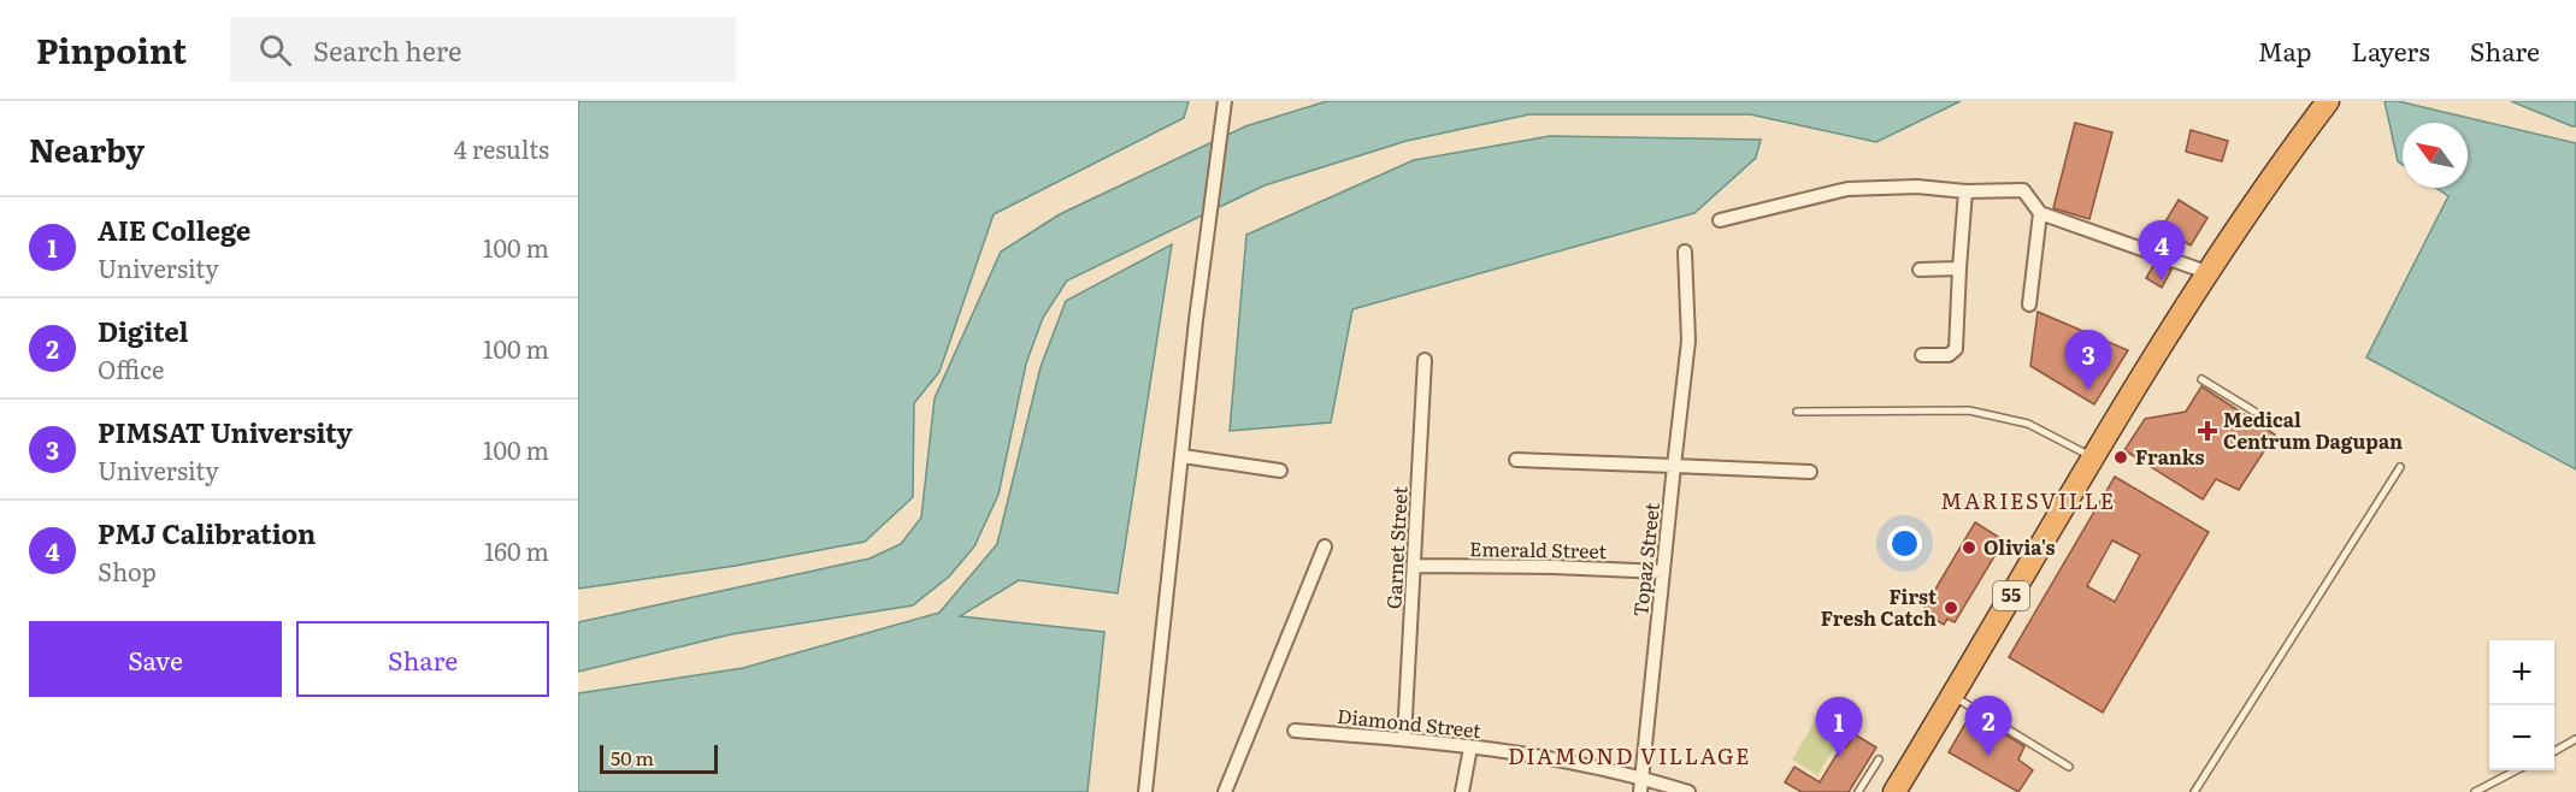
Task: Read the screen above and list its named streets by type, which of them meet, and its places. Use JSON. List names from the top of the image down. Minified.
{"streets":{"highway":["55"],"street":["Garnet Street","Emerald Street","Topaz Street","Diamond Street"]},"crossings":[["Garnet Street","Emerald Street"],["Garnet Street","Diamond Street"],["Emerald Street","Topaz Street"],["Topaz Street","Diamond Street"]],"districts":["MARIESVILLE","DIAMOND VILLAGE"],"places":{"health":["Medical Centrum Dagupan"],"other":["Franks","Olivia's","First Fresh Catch"]},"scale_bar":"50 m","north":"top left","page":{"header":"Pinpoint","search":"Search here","nav":["Map","Layers","Share"],"heading":["Nearby","4 results"],"list":[{"mark":"1","name":"AIE College","note":"University","value":"100 m"},{"mark":"2","name":"Digitel","note":"Office","value":"100 m"},{"mark":"3","name":"PIMSAT University","note":"University","value":"100 m"},{"mark":"4","name":"PMJ Calibration","note":"Shop","value":"160 m"}],"pins":["4","3","2","1"],"buttons":["Save","Share"],"map_buttons":["+","−"],"scale":"50 m"}}
